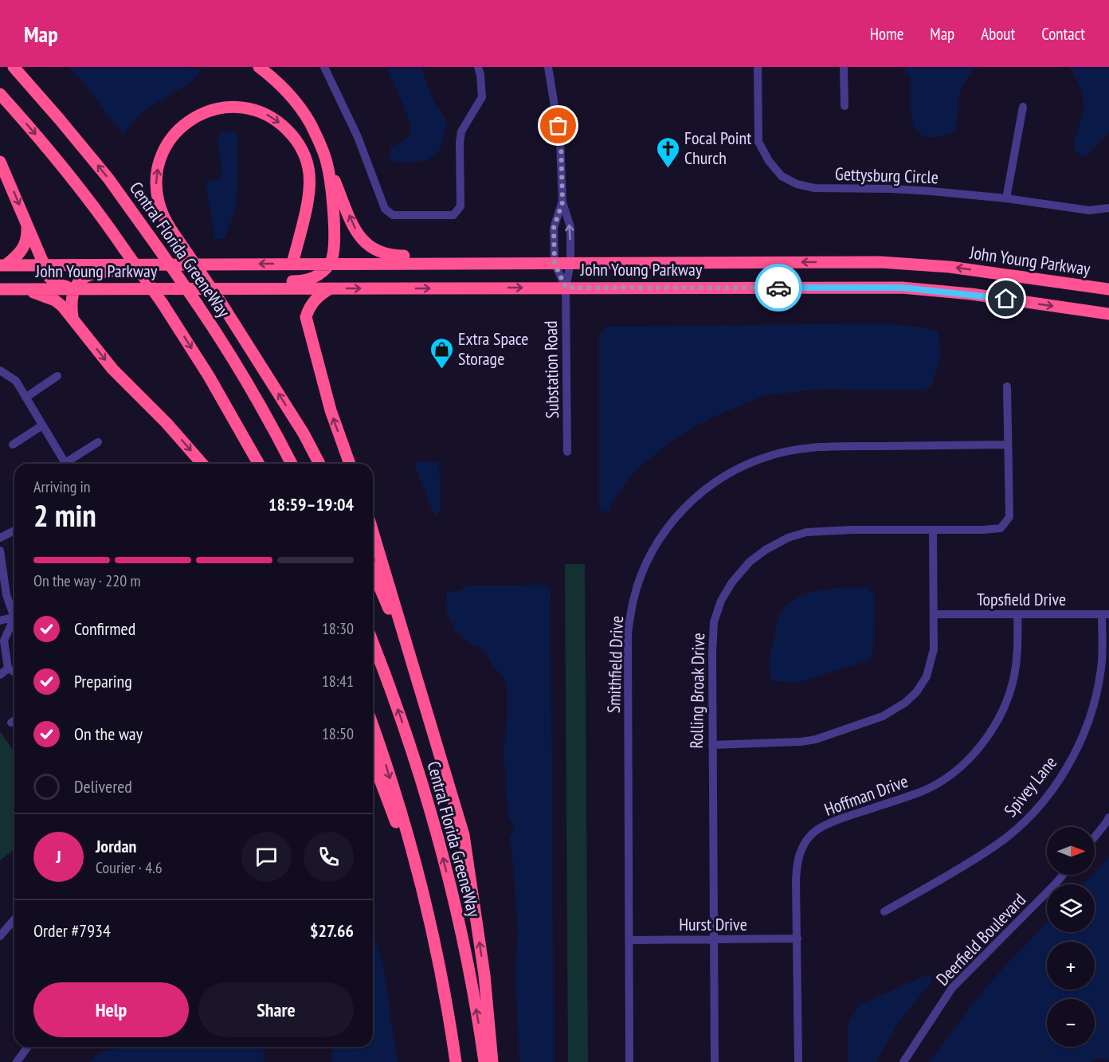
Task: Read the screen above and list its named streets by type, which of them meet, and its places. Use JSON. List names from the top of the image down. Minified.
{"streets":{"highway":["Central Florida GreeneWay","John Young Parkway"],"street":["Gettysburg Circle","Substation Road","Topsfield Drive","Smithfield Drive","Rolling Broak Drive","Spivey Lane","Hoffman Drive","Hurst Drive","Deerfield Boulevard"]},"crossings":[["John Young Parkway","Substation Road"],["Topsfield Drive","Spivey Lane"],["Topsfield Drive","Hoffman Drive"],["Smithfield Drive","Rolling Broak Drive"],["Smithfield Drive","Hurst Drive"],["Rolling Broak Drive","Hurst Drive"],["Hoffman Drive","Hurst Drive"]],"places":{"church":["Focal Point Church"],"shop":["Extra Space Storage"]},"north":"right","page":{"header":"Map","nav":["Home","Map","About","Contact"],"heading":["2 min","Arriving in","18:59–19:04"],"panel":["Jordan","Courier · 4.6","Order #7934","$27.66"],"bar":"On the way · 220 m","list":[["Confirmed","18:30"],["Preparing","18:41"],["On the way","18:50"],"Delivered"],"map_buttons":["+","−"],"round":"J","buttons":["Help","Share"]}}
